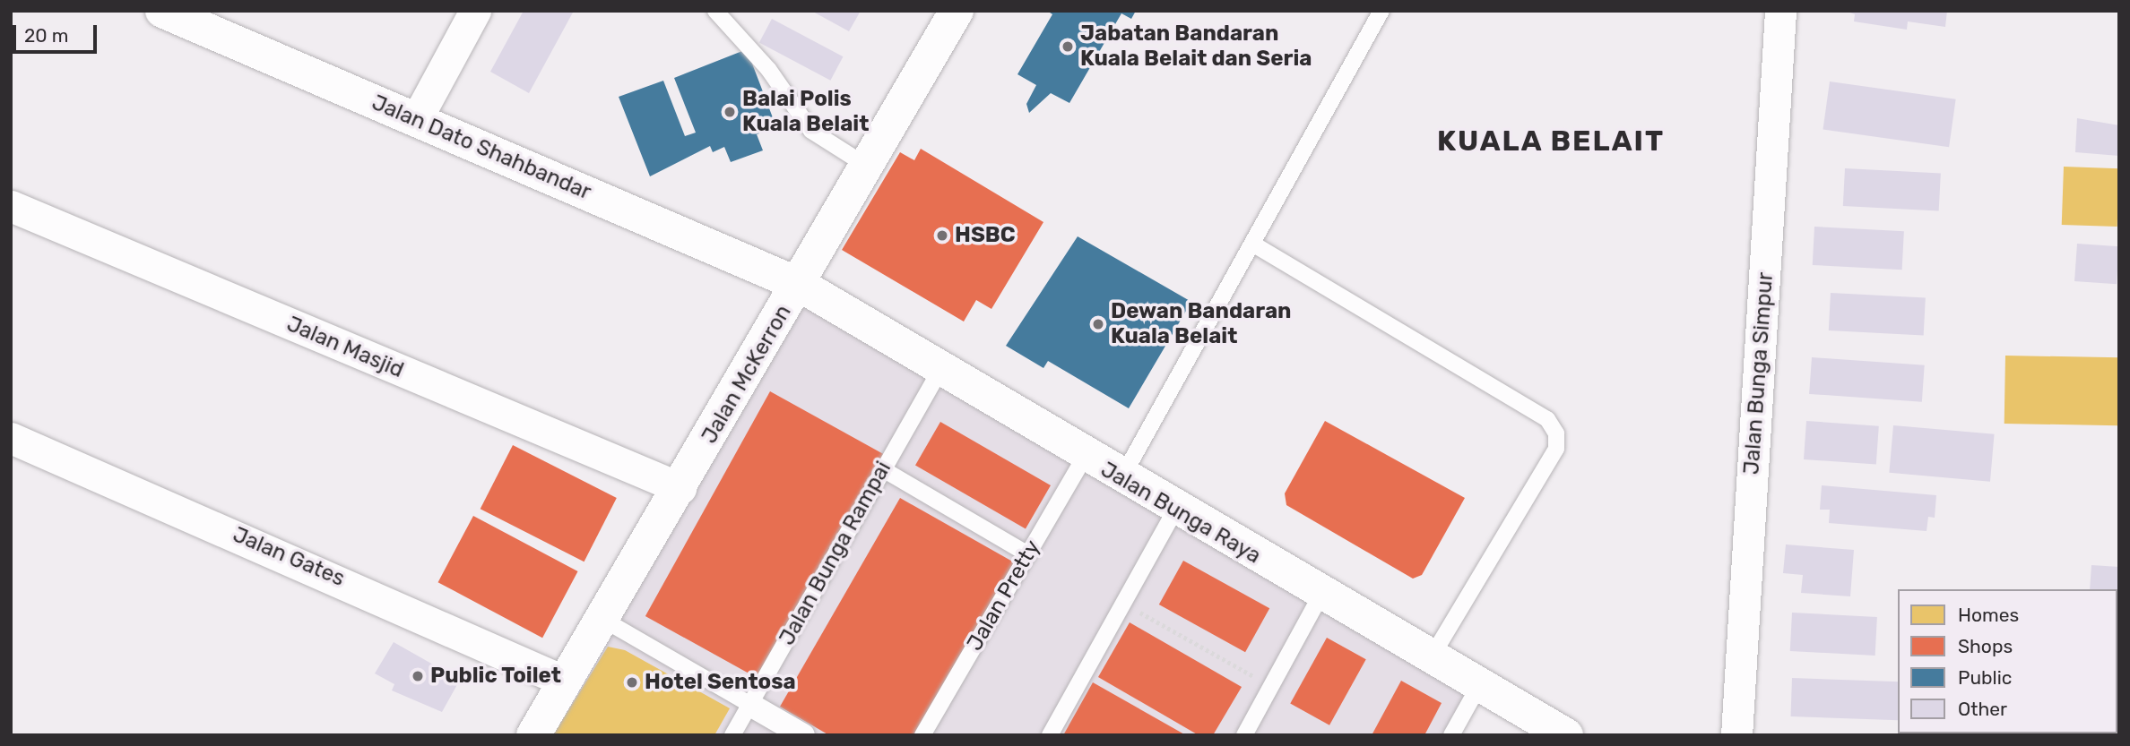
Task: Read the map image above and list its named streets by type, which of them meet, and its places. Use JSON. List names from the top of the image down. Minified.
{"streets":{"street":["Jalan Dato Shahbandar","Jalan Masjid","Jalan Bunga Simpur","Jalan McKerron","Jalan Bunga Raya","Jalan Gates"],"lane":["Jalan Bunga Rampai","Jalan Pretty"]},"crossings":[["Jalan Dato Shahbandar","Jalan McKerron"],["Jalan Dato Shahbandar","Jalan Bunga Raya"],["Jalan Masjid","Jalan McKerron"],["Jalan McKerron","Jalan Bunga Raya"],["Jalan McKerron","Jalan Gates"],["Jalan Bunga Raya","Jalan Bunga Rampai"],["Jalan Bunga Raya","Jalan Pretty"]],"districts":["KUALA BELAIT"],"places":["Jabatan Bandaran Kuala Belait dan Seria","Balai Polis Kuala Belait","HSBC","Dewan Bandaran Kuala Belait","Public Toilet","Hotel Sentosa"],"legend":["Homes","Shops","Public","Other"],"scale_bar":"20 m"}
